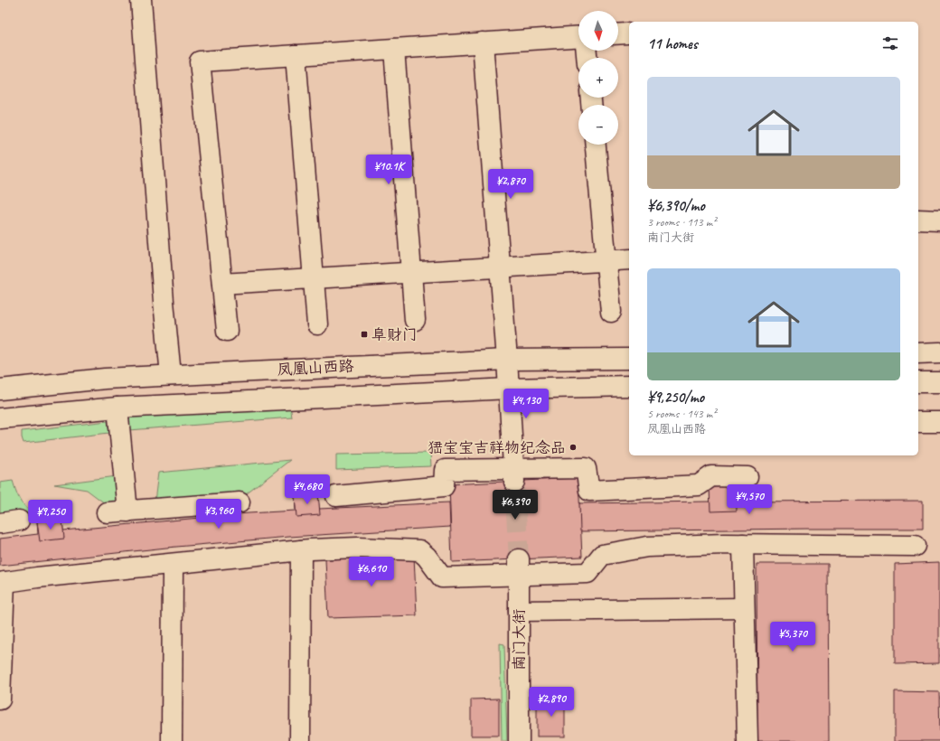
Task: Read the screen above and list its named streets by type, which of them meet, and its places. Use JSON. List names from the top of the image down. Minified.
{"streets":{"street":["凤凰山西路","南门大街"]},"places":{"transit":["阜财门"],"other":["峱宝宝吉祥物纪念品"]},"north":"bottom","page":{"map_buttons":["+","−"],"heading":"11 homes","list":[{"name":"¥6,390/mo","note":"3 rooms · 113 m² · 南门大街"},{"name":"¥9,250/mo","note":"5 rooms · 143 m² · 凤凰山西路"}],"price":["¥10.1K","¥2,870","¥4,130","¥4,680","¥4,570","¥6,390","¥3,960","¥9,250","¥6,610","¥5,370","¥2,890"]}}
